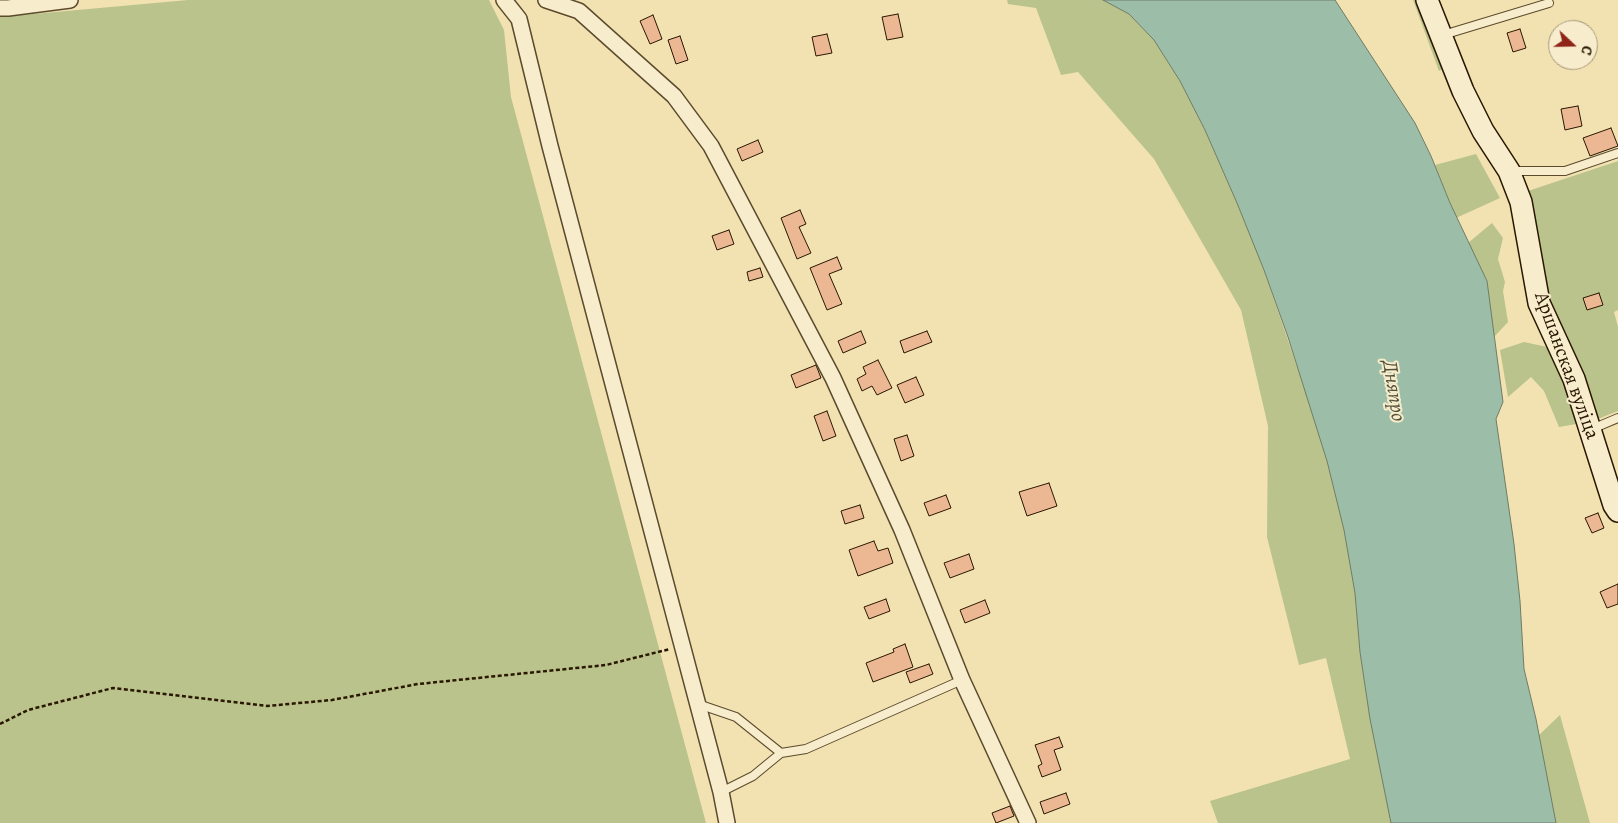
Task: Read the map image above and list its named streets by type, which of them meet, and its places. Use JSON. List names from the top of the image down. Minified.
{"streets":{"street":["Аршанская вуліца"]},"water":["Дняпро"],"north":"right"}
